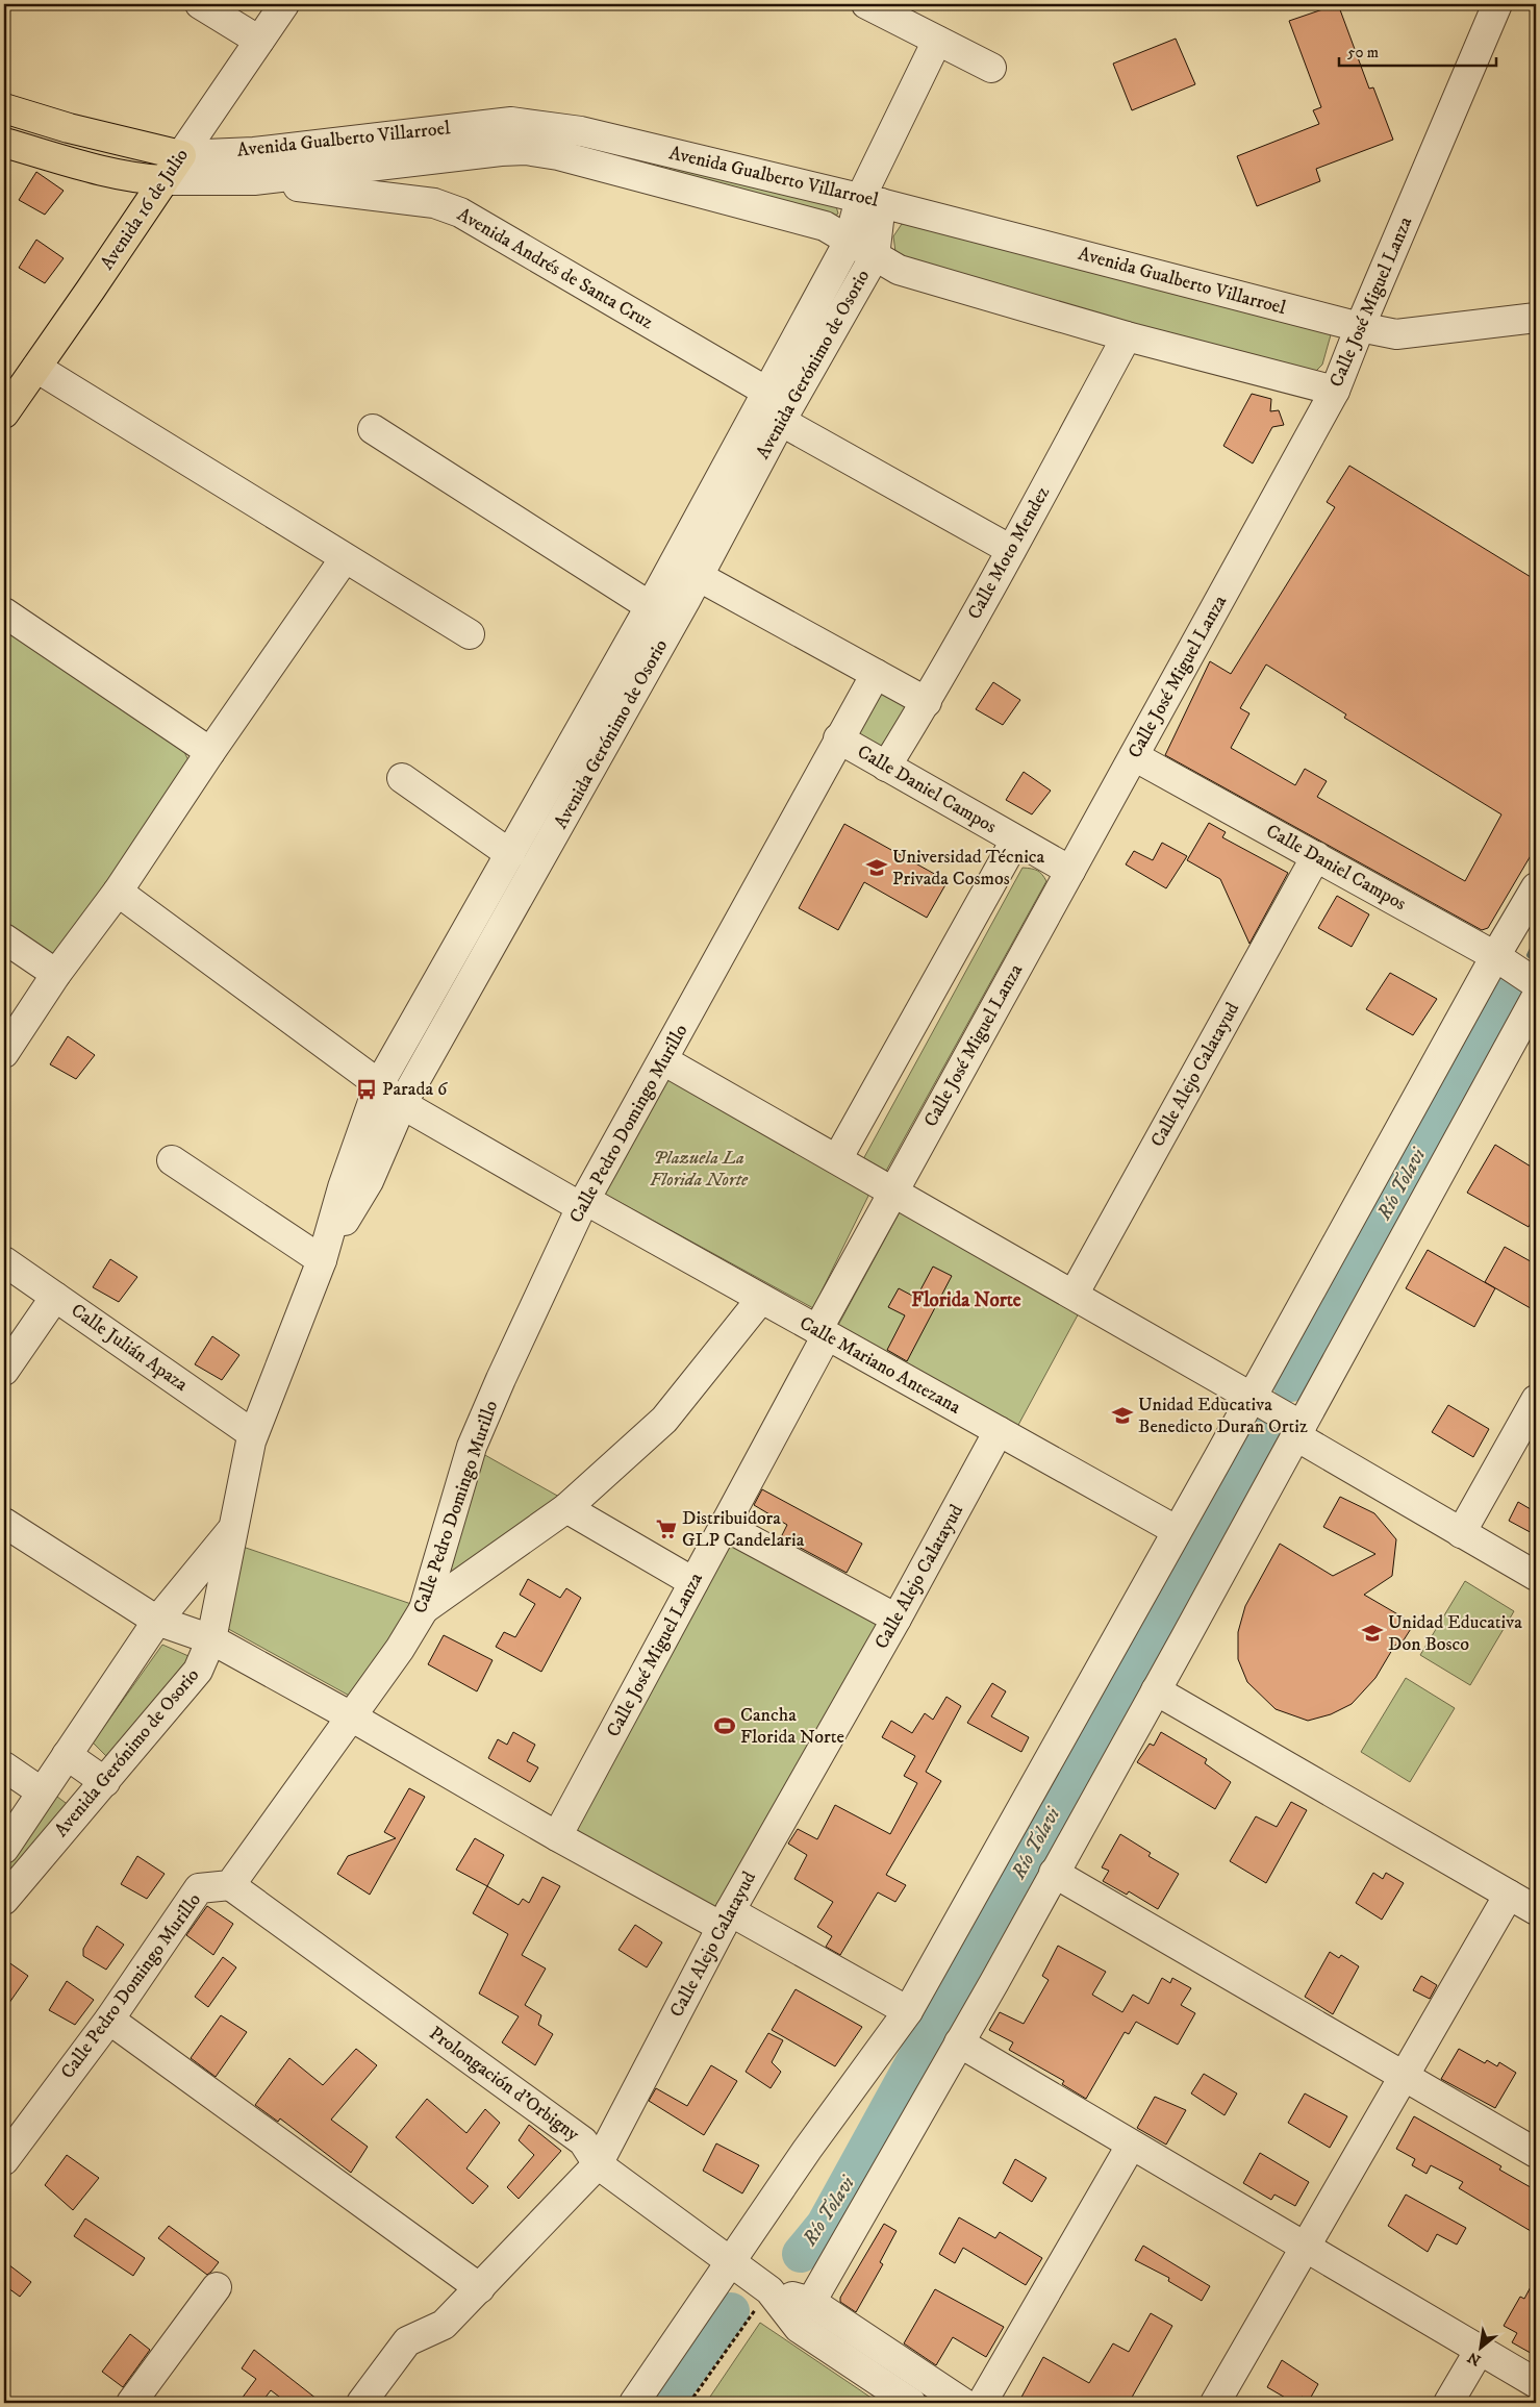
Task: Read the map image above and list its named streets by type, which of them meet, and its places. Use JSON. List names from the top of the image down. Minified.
{"streets":{"main road":["Avenida Gualberto Villarroel","Avenida 16 de Julio"],"street":["Avenida Andrés de Santa Cruz","Calle José Miguel Lanza","Avenida Gerónimo de Osorio","Calle Moto Mendez","Calle Daniel Campos","Calle Alejo Calatayud","Calle Pedro Domingo Murillo","Calle Julián Apaza","Calle Mariano Antezana","Prolongación d'Orbigny"]},"crossings":[["Avenida Gualberto Villarroel","Avenida 16 de Julio"],["Avenida Gualberto Villarroel","Avenida Andrés de Santa Cruz"],["Avenida Gualberto Villarroel","Calle José Miguel Lanza"],["Avenida Gualberto Villarroel","Avenida Gerónimo de Osorio"],["Avenida Gualberto Villarroel","Calle Moto Mendez"],["Avenida 16 de Julio","Avenida Andrés de Santa Cruz"],["Avenida Andrés de Santa Cruz","Avenida Gerónimo de Osorio"],["Avenida Andrés de Santa Cruz","Calle Moto Mendez"],["Calle José Miguel Lanza","Calle Daniel Campos"],["Calle José Miguel Lanza","Calle Mariano Antezana"],["Avenida Gerónimo de Osorio","Calle Julián Apaza"],["Avenida Gerónimo de Osorio","Calle Mariano Antezana"],["Calle Moto Mendez","Calle Daniel Campos"],["Calle Daniel Campos","Calle Alejo Calatayud"],["Calle Daniel Campos","Calle Pedro Domingo Murillo"],["Calle Alejo Calatayud","Calle Mariano Antezana"],["Calle Alejo Calatayud","Prolongación d'Orbigny"],["Calle Pedro Domingo Murillo","Calle Mariano Antezana"],["Calle Pedro Domingo Murillo","Prolongación d'Orbigny"]],"districts":["Florida Norte"],"water":["Río Tolavi"],"parks":["Plazuela La Florida Norte"],"places":{"school or university":["Universidad Técnica Privada Cosmos","Unidad Educativa Benedicto Duran Ortiz","Unidad Educativa Don Bosco"],"bus stop":["Parada 6"],"supermarket":["Distribuidora GLP Candelaria"],"sports":["Cancha Florida Norte"]},"scale_bar":"50 m","north":"bottom left"}
